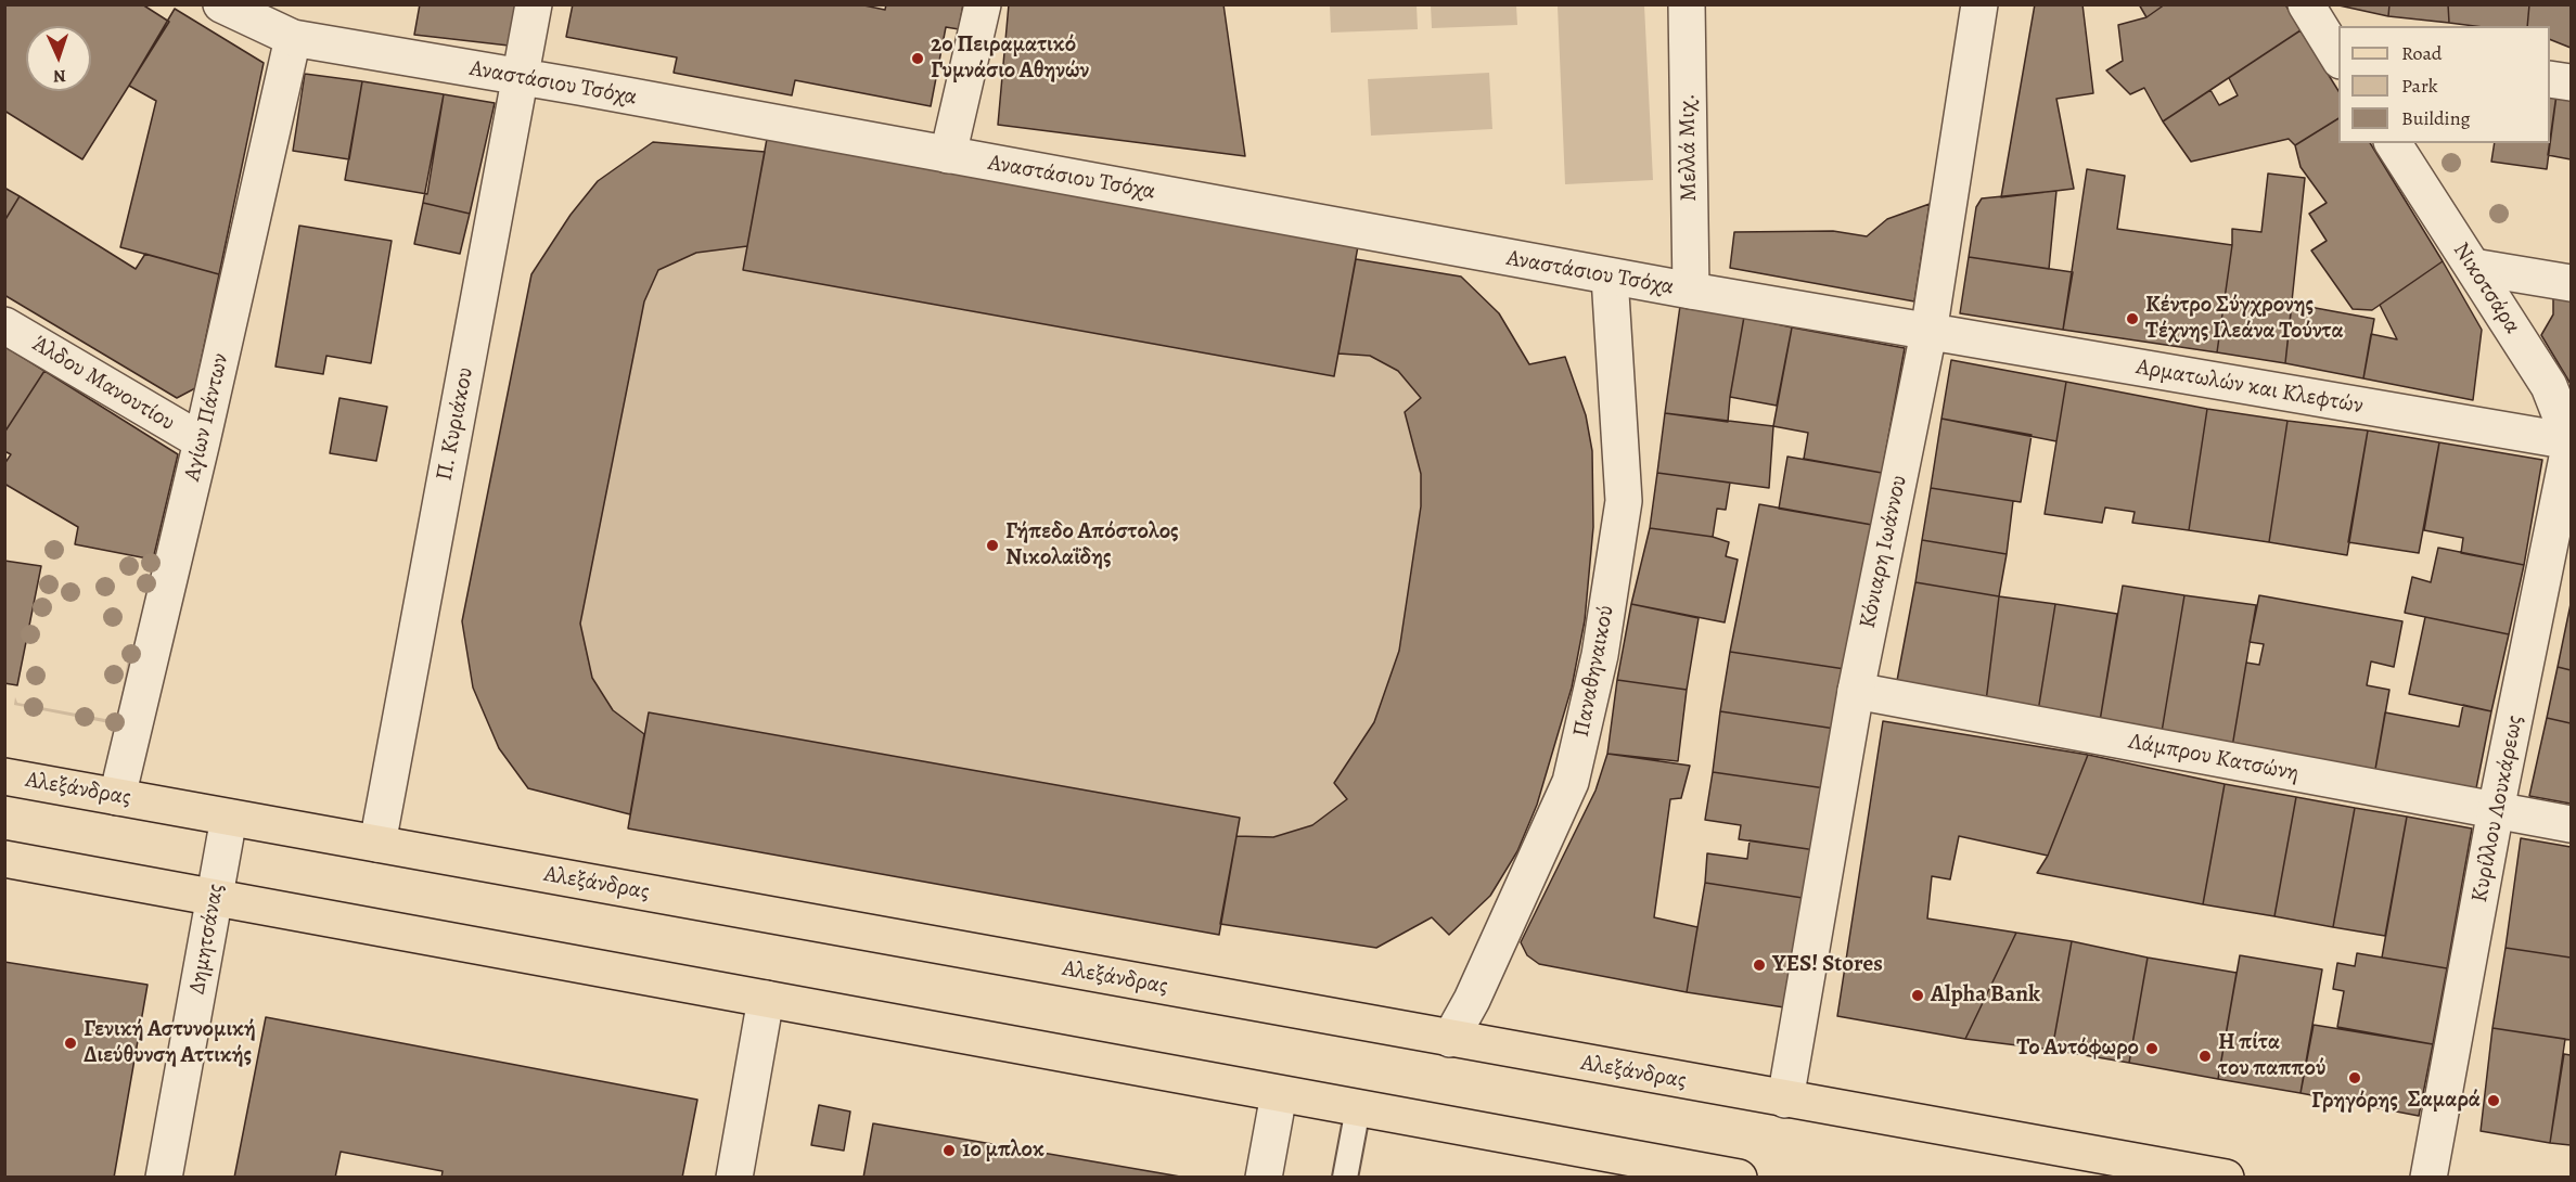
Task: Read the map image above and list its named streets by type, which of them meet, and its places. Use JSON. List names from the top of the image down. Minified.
{"streets":{"main road":["Αλεξάνδρας"],"street":["Αναστάσιου Τσόχα","Μελλά Μιχ.","Νικοτσάρα","Άλδου Μανουτίου","Αρματωλών και Κλεφτών","Αγίων Πάντων","Π. Κυριάκου","Κόνιαρη Ιωάννου","Παναθηναικού","Λάμπρου Κατσώνη","Κυρίλλου Λουκάρεως","Δημητσάνας"]},"crossings":[["Αναστάσιου Τσόχα","Μελλά Μιχ."],["Αναστάσιου Τσόχα","Αρματωλών και Κλεφτών"],["Αναστάσιου Τσόχα","Αγίων Πάντων"],["Αναστάσιου Τσόχα","Π. Κυριάκου"],["Αναστάσιου Τσόχα","Κόνιαρη Ιωάννου"],["Αναστάσιου Τσόχα","Παναθηναικού"],["Νικοτσάρα","Αρματωλών και Κλεφτών"],["Νικοτσάρα","Κυρίλλου Λουκάρεως"],["Άλδου Μανουτίου","Αγίων Πάντων"],["Αρματωλών και Κλεφτών","Κόνιαρη Ιωάννου"],["Αρματωλών και Κλεφτών","Κυρίλλου Λουκάρεως"],["Αγίων Πάντων","Αλεξάνδρας"],["Π. Κυριάκου","Αλεξάνδρας"],["Κόνιαρη Ιωάννου","Λάμπρου Κατσώνη"],["Κόνιαρη Ιωάννου","Αλεξάνδρας"],["Παναθηναικού","Αλεξάνδρας"],["Λάμπρου Κατσώνη","Κυρίλλου Λουκάρεως"],["Αλεξάνδρας","Δημητσάνας"]],"places":["2ο Πειραματικό Γυμνάσιο Αθηνών","Κέντρο Σύγχρονης Τέχνης Ιλεάνα Τούντα","Γήπεδο Απόστολος Νικολαΐδης","YES! Stores","Alpha Bank","Γενική Αστυνομική Διεύθυνση Αττικής","Το Αυτόφωρο","Η πίτα του παππού","Γρηγόρης","Σαμαρά","1ο μπλοκ"],"legend":["Road","Park","Building"],"north":"bottom"}
